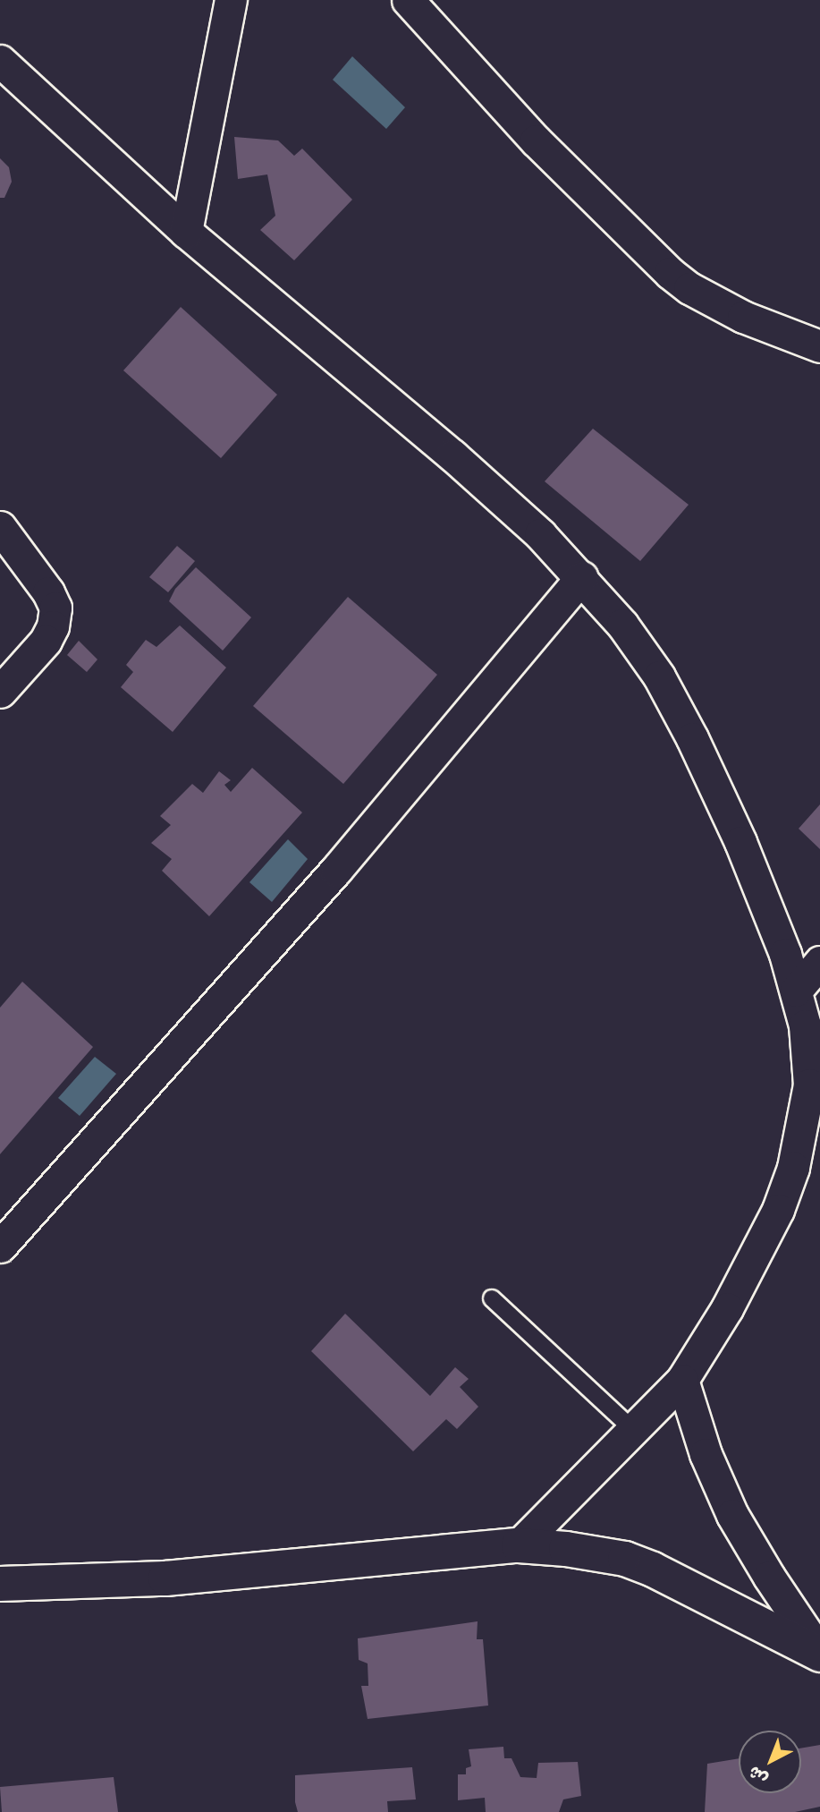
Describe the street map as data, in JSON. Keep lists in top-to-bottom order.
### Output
{
  "north": "bottom left"
}
